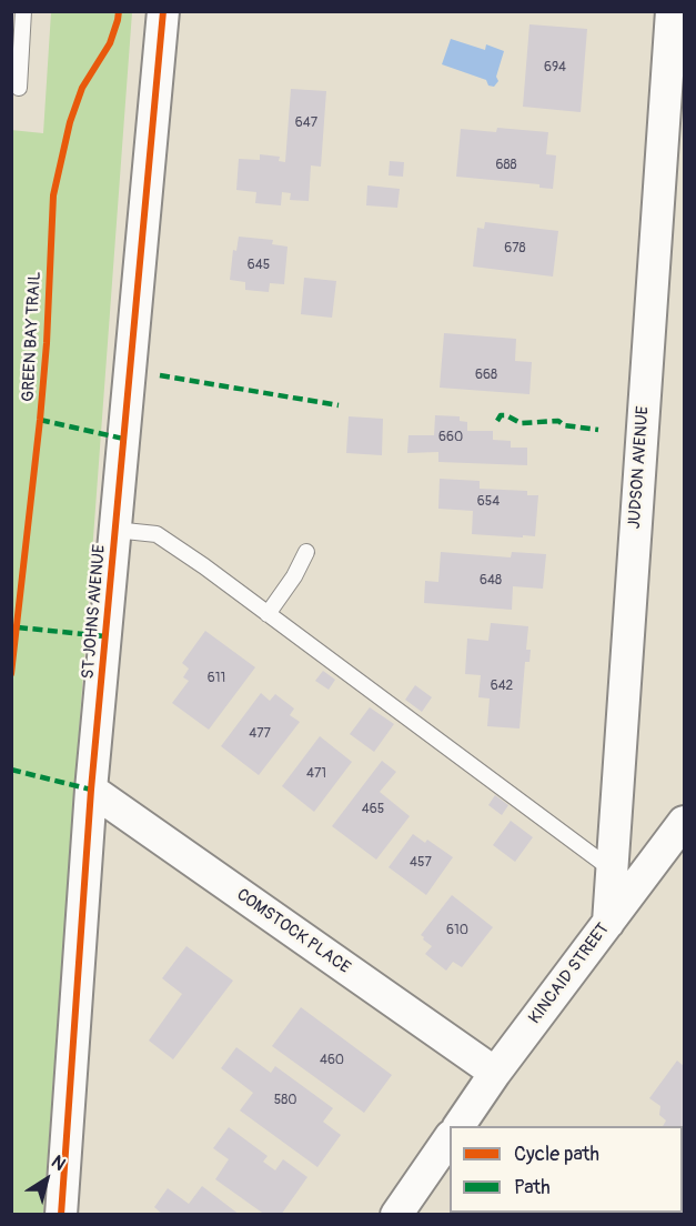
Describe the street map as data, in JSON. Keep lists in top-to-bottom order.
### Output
{
  "streets": {
    "street": [
      "JUDSON AVENUE",
      "ST JOHNS AVENUE",
      "COMSTOCK PLACE",
      "KINCAID STREET"
    ],
    "cycle path": ["GREEN BAY TRAIL"]
  },
  "crossings": [
    ["JUDSON AVENUE", "KINCAID STREET"],
    ["ST JOHNS AVENUE", "COMSTOCK PLACE"],
    ["COMSTOCK PLACE", "KINCAID STREET"]
  ],
  "house_numbers": [
    "694",
    "647",
    "688",
    "678",
    "645",
    "668",
    "660",
    "654",
    "648",
    "611",
    "642",
    "477",
    "471",
    "465",
    "457",
    "610",
    "460",
    "580"
  ],
  "legend": ["Cycle path", "Path"],
  "north": "top right"
}
